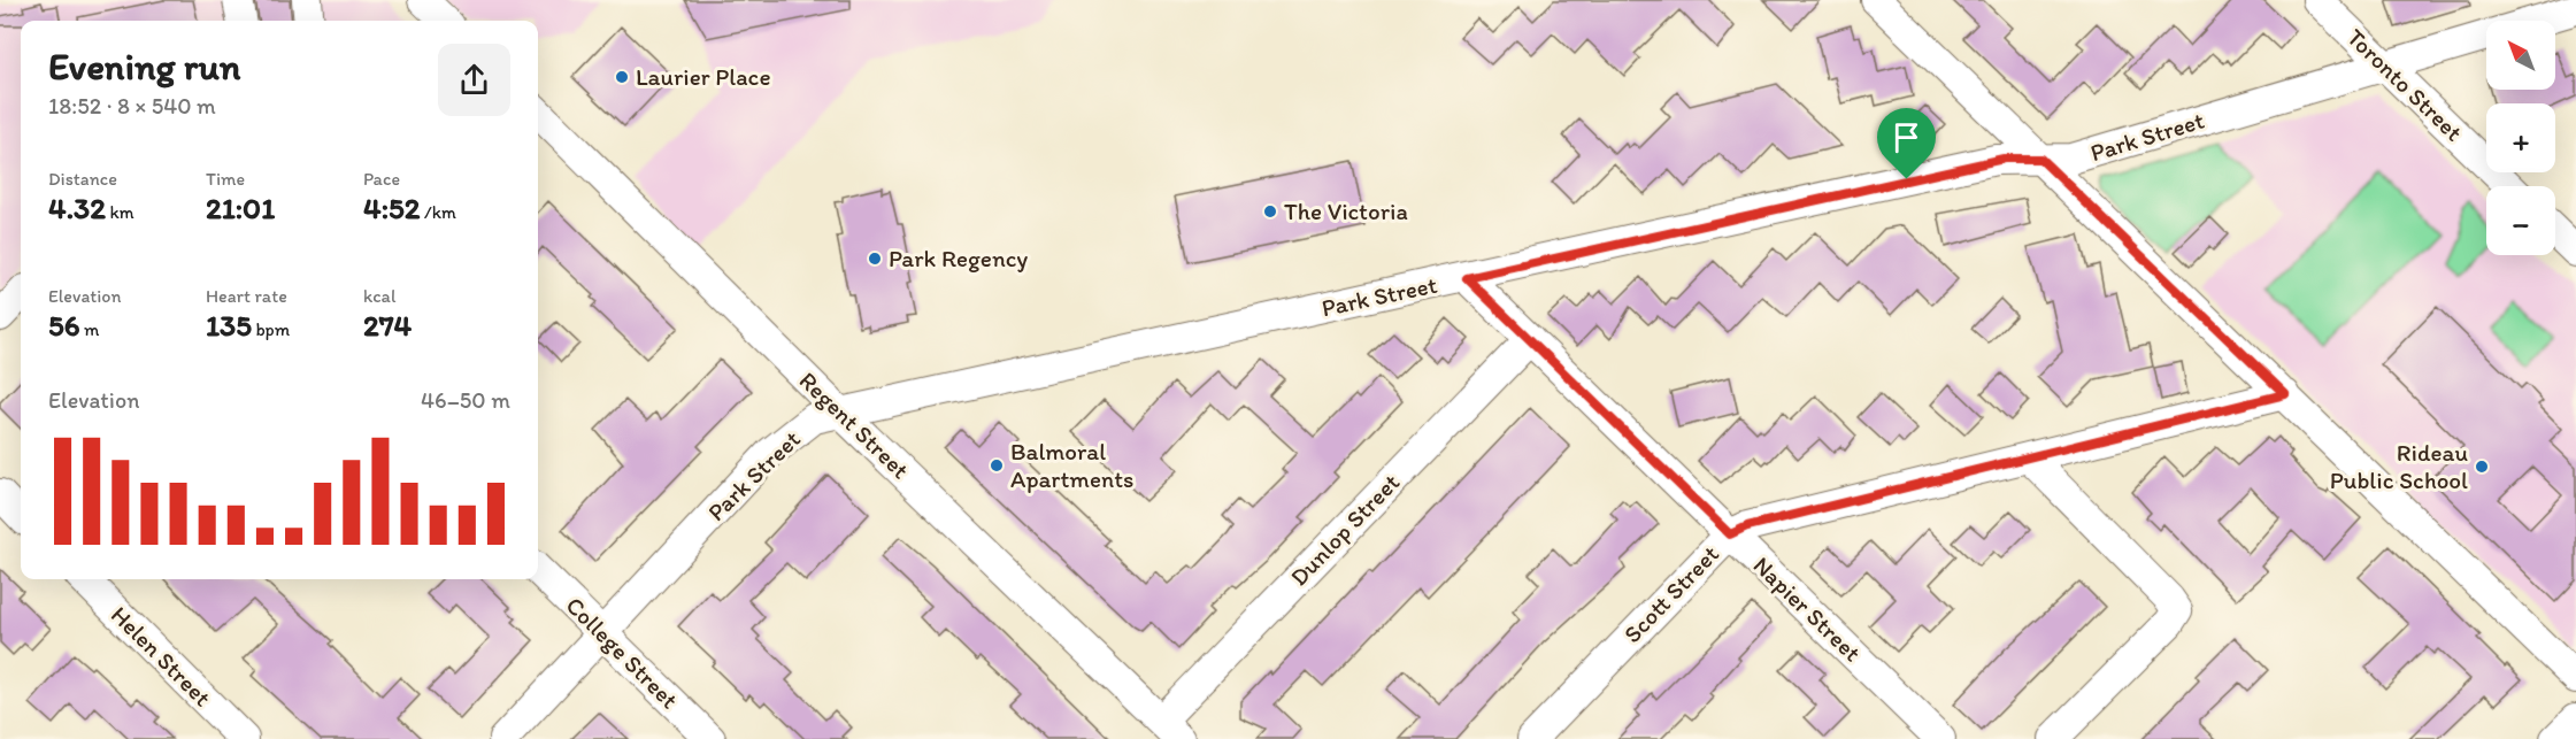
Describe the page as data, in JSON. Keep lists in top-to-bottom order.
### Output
{
  "streets": {
    "street": [
      "Toronto Street",
      "Park Street",
      "Regent Street",
      "Dunlop Street",
      "Scott Street",
      "Napier Street",
      "College Street",
      "Helen Street"
    ]
  },
  "crossings": [
    ["Toronto Street", "Park Street"],
    ["Park Street", "Regent Street"],
    ["Park Street", "Napier Street"],
    ["Park Street", "College Street"],
    ["Regent Street", "Dunlop Street"],
    ["Dunlop Street", "Napier Street"],
    ["Scott Street", "Napier Street"]
  ],
  "places": [
    "Laurier Place",
    "The Victoria",
    "Park Regency",
    "Balmoral Apartments",
    "Rideau Public School"
  ],
  "north": "top left",
  "page": {
    "map_buttons": ["+", "−"],
    "heading": ["Evening run", "18:52 · 8 × 540 m"],
    "stats": [
      ["Distance", "4.32 km"],
      ["Time", "21:01"],
      ["Pace", "4:52 /km"],
      ["Elevation", "56 m"],
      ["Heart rate", "135 bpm"],
      ["kcal", "274"]
    ],
    "chart": ["Elevation", "46–50 m"]
  }
}
